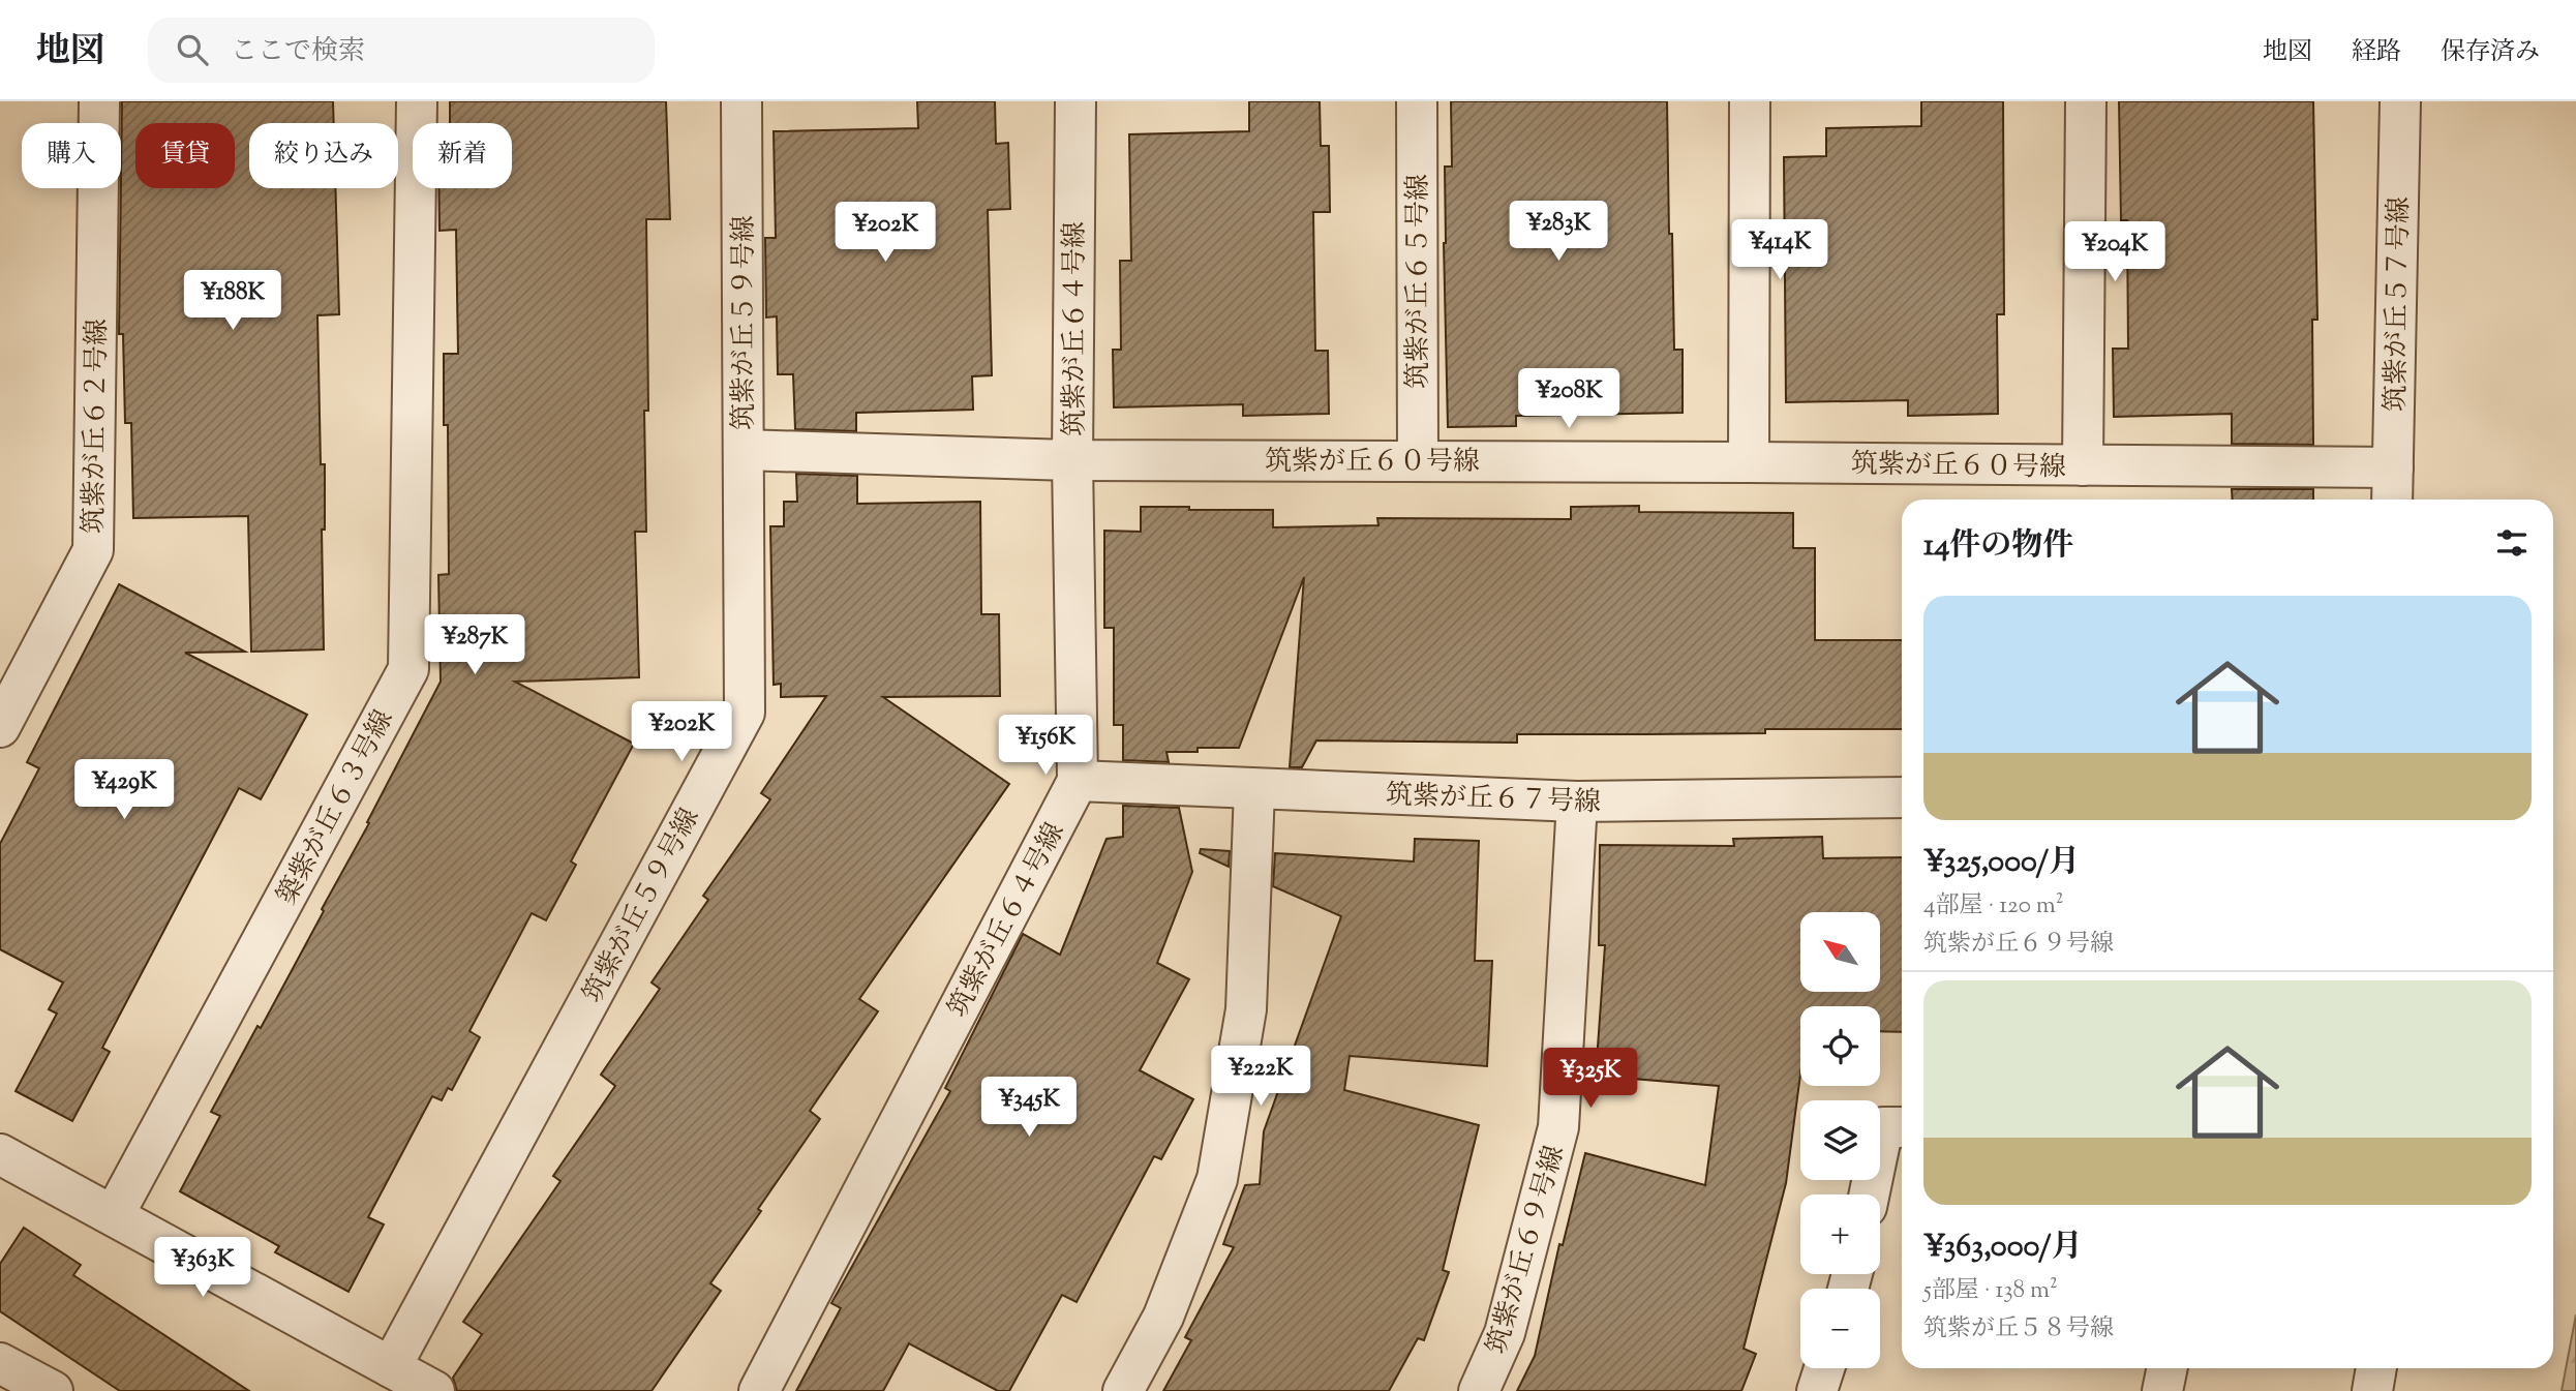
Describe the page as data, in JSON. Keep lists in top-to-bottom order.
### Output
{
  "streets": {
    "street": [
      "筑紫が丘６５号線",
      "筑紫が丘５７号線",
      "筑紫が丘５９号線",
      "筑紫が丘６４号線",
      "筑紫が丘６２号線",
      "筑紫が丘６０号線",
      "筑紫が丘６７号線",
      "築紫が丘６３号線",
      "筑紫が丘６９号線"
    ]
  },
  "crossings": [
    ["筑紫が丘６５号線", "筑紫が丘６０号線"],
    ["筑紫が丘５７号線", "筑紫が丘６０号線"],
    ["筑紫が丘５９号線", "筑紫が丘６０号線"],
    ["筑紫が丘６４号線", "筑紫が丘６０号線"],
    ["筑紫が丘６４号線", "筑紫が丘６７号線"],
    ["筑紫が丘６７号線", "筑紫が丘６９号線"]
  ],
  "north": "top left",
  "page": {
    "header": "地図",
    "search": "ここで検索",
    "nav": ["地図", "経路", "保存済み"],
    "chip": [
      "購入",
      "賃貸",
      "絞り込み",
      "新着"
    ],
    "price": [
      "¥283K",
      "¥202K",
      "¥414K",
      "¥204K",
      "¥188K",
      "¥208K",
      "¥287K",
      "¥202K",
      "¥156K",
      "¥429K",
      "¥222K",
      "¥325K",
      "¥345K",
      "¥363K"
    ],
    "heading": "14件の物件",
    "list": [
      {
        "name": "¥325,000/月",
        "note": "4部屋 · 120 m² · 筑紫が丘６９号線"
      },
      {
        "name": "¥363,000/月",
        "note": "5部屋 · 138 m² · 筑紫が丘５８号線"
      }
    ],
    "map_buttons": ["+", "−"]
  }
}
